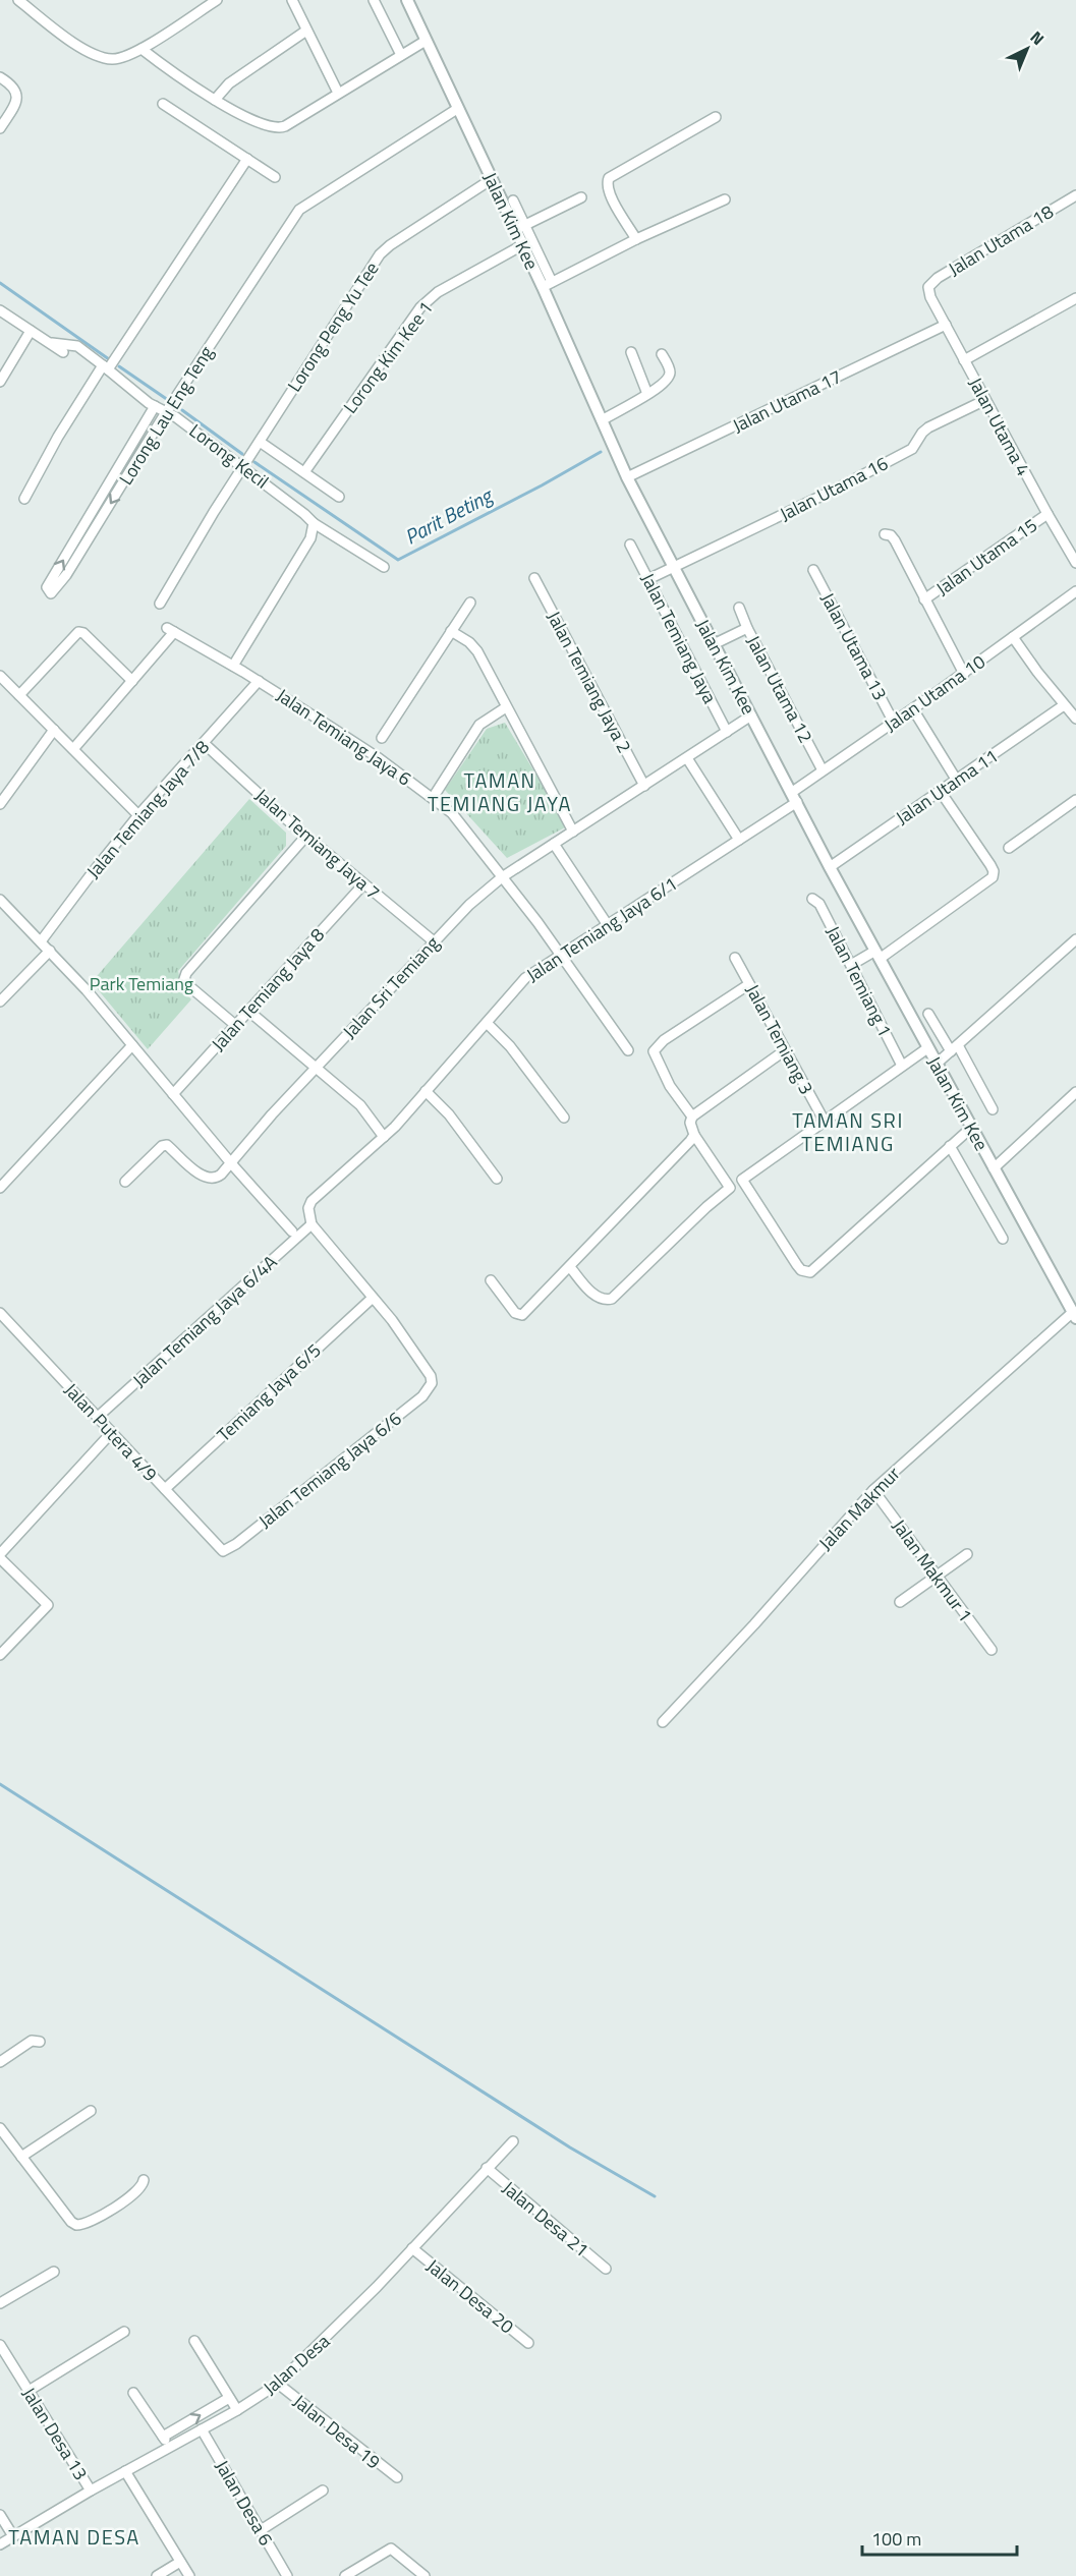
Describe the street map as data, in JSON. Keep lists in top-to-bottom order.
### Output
{
  "streets": {
    "street": [
      "Jalan Kim Kee",
      "Jalan Utama 18",
      "Lorong Peng Yu Tee",
      "Lorong Kim Kee 1",
      "Jalan Utama 17",
      "Lorong Lau Eng Teng",
      "Jalan Utama 4",
      "Lorong Kecil",
      "Jalan Utama 16",
      "Jalan Utama 15",
      "Jalan Temiang Jaya",
      "Jalan Utama 13",
      "Jalan Temiang Jaya 2",
      "Jalan Utama 12",
      "Jalan Utama 10",
      "Jalan Temiang Jaya 6",
      "Jalan Utama 11",
      "Jalan Temiang Jaya 7/8",
      "Jalan Temiang Jaya 7",
      "Jalan Temiang Jaya 6/1",
      "Jalan Temiang 1",
      "Jalan Sri Temiang",
      "Jalan Temiang Jaya 8",
      "Jalan Temiang 3",
      "Jalan Temiang Jaya 6/4A",
      "Temiang Jaya 6/5",
      "Jalan Putera 4/9",
      "Jalan Temiang Jaya 6/6",
      "Jalan Makmur",
      "Jalan Makmur 1",
      "Jalan Desa 21",
      "Jalan Desa 20",
      "Jalan Desa",
      "Jalan Desa 19",
      "Jalan Desa 13",
      "Jalan Desa 6"
    ]
  },
  "crossings": [
    ["Jalan Kim Kee", "Lorong Peng Yu Tee"],
    ["Jalan Kim Kee", "Lorong Kim Kee 1"],
    ["Jalan Kim Kee", "Jalan Utama 17"],
    ["Jalan Kim Kee", "Lorong Lau Eng Teng"],
    ["Jalan Kim Kee", "Jalan Utama 16"],
    ["Jalan Kim Kee", "Jalan Utama 10"],
    ["Jalan Kim Kee", "Jalan Utama 11"],
    ["Jalan Kim Kee", "Jalan Temiang Jaya 6/1"],
    ["Jalan Kim Kee", "Jalan Sri Temiang"],
    ["Jalan Kim Kee", "Jalan Makmur"],
    ["Jalan Utama 18", "Jalan Utama 4"],
    ["Lorong Peng Yu Tee", "Lorong Kecil"],
    ["Jalan Utama 17", "Jalan Utama 4"],
    ["Lorong Lau Eng Teng", "Lorong Kecil"],
    ["Jalan Utama 4", "Jalan Utama 16"],
    ["Jalan Utama 4", "Jalan Utama 15"],
    ["Jalan Utama 16", "Jalan Temiang Jaya"],
    ["Jalan Temiang Jaya", "Jalan Sri Temiang"],
    ["Jalan Utama 13", "Jalan Utama 10"],
    ["Jalan Temiang Jaya 2", "Jalan Sri Temiang"],
    ["Jalan Utama 12", "Jalan Utama 10"],
    ["Jalan Utama 10", "Jalan Temiang Jaya 6/1"],
    ["Jalan Temiang Jaya 6", "Jalan Temiang Jaya 7/8"],
    ["Jalan Temiang Jaya 6", "Jalan Temiang Jaya 6/1"],
    ["Jalan Temiang Jaya 6", "Jalan Sri Temiang"],
    ["Jalan Temiang Jaya 7/8", "Jalan Temiang Jaya 7"],
    ["Jalan Temiang Jaya 7", "Jalan Sri Temiang"],
    ["Jalan Temiang Jaya 7", "Jalan Temiang Jaya 8"],
    ["Jalan Temiang Jaya 6/1", "Jalan Temiang Jaya 6/4A"],
    ["Jalan Temiang Jaya 6/4A", "Jalan Putera 4/9"],
    ["Temiang Jaya 6/5", "Jalan Putera 4/9"],
    ["Temiang Jaya 6/5", "Jalan Temiang Jaya 6/6"],
    ["Jalan Putera 4/9", "Jalan Temiang Jaya 6/6"],
    ["Jalan Makmur", "Jalan Makmur 1"],
    ["Jalan Desa 21", "Jalan Desa"],
    ["Jalan Desa 20", "Jalan Desa"],
    ["Jalan Desa", "Jalan Desa 19"],
    ["Jalan Desa", "Jalan Desa 13"],
    ["Jalan Desa", "Jalan Desa 6"]
  ],
  "districts": ["TAMAN TEMIANG JAYA", "TAMAN SRI TEMIANG", "TAMAN DESA"],
  "water": ["Parit Beting"],
  "parks": ["Park Temiang"],
  "scale_bar": "100 m",
  "north": "top right"
}
